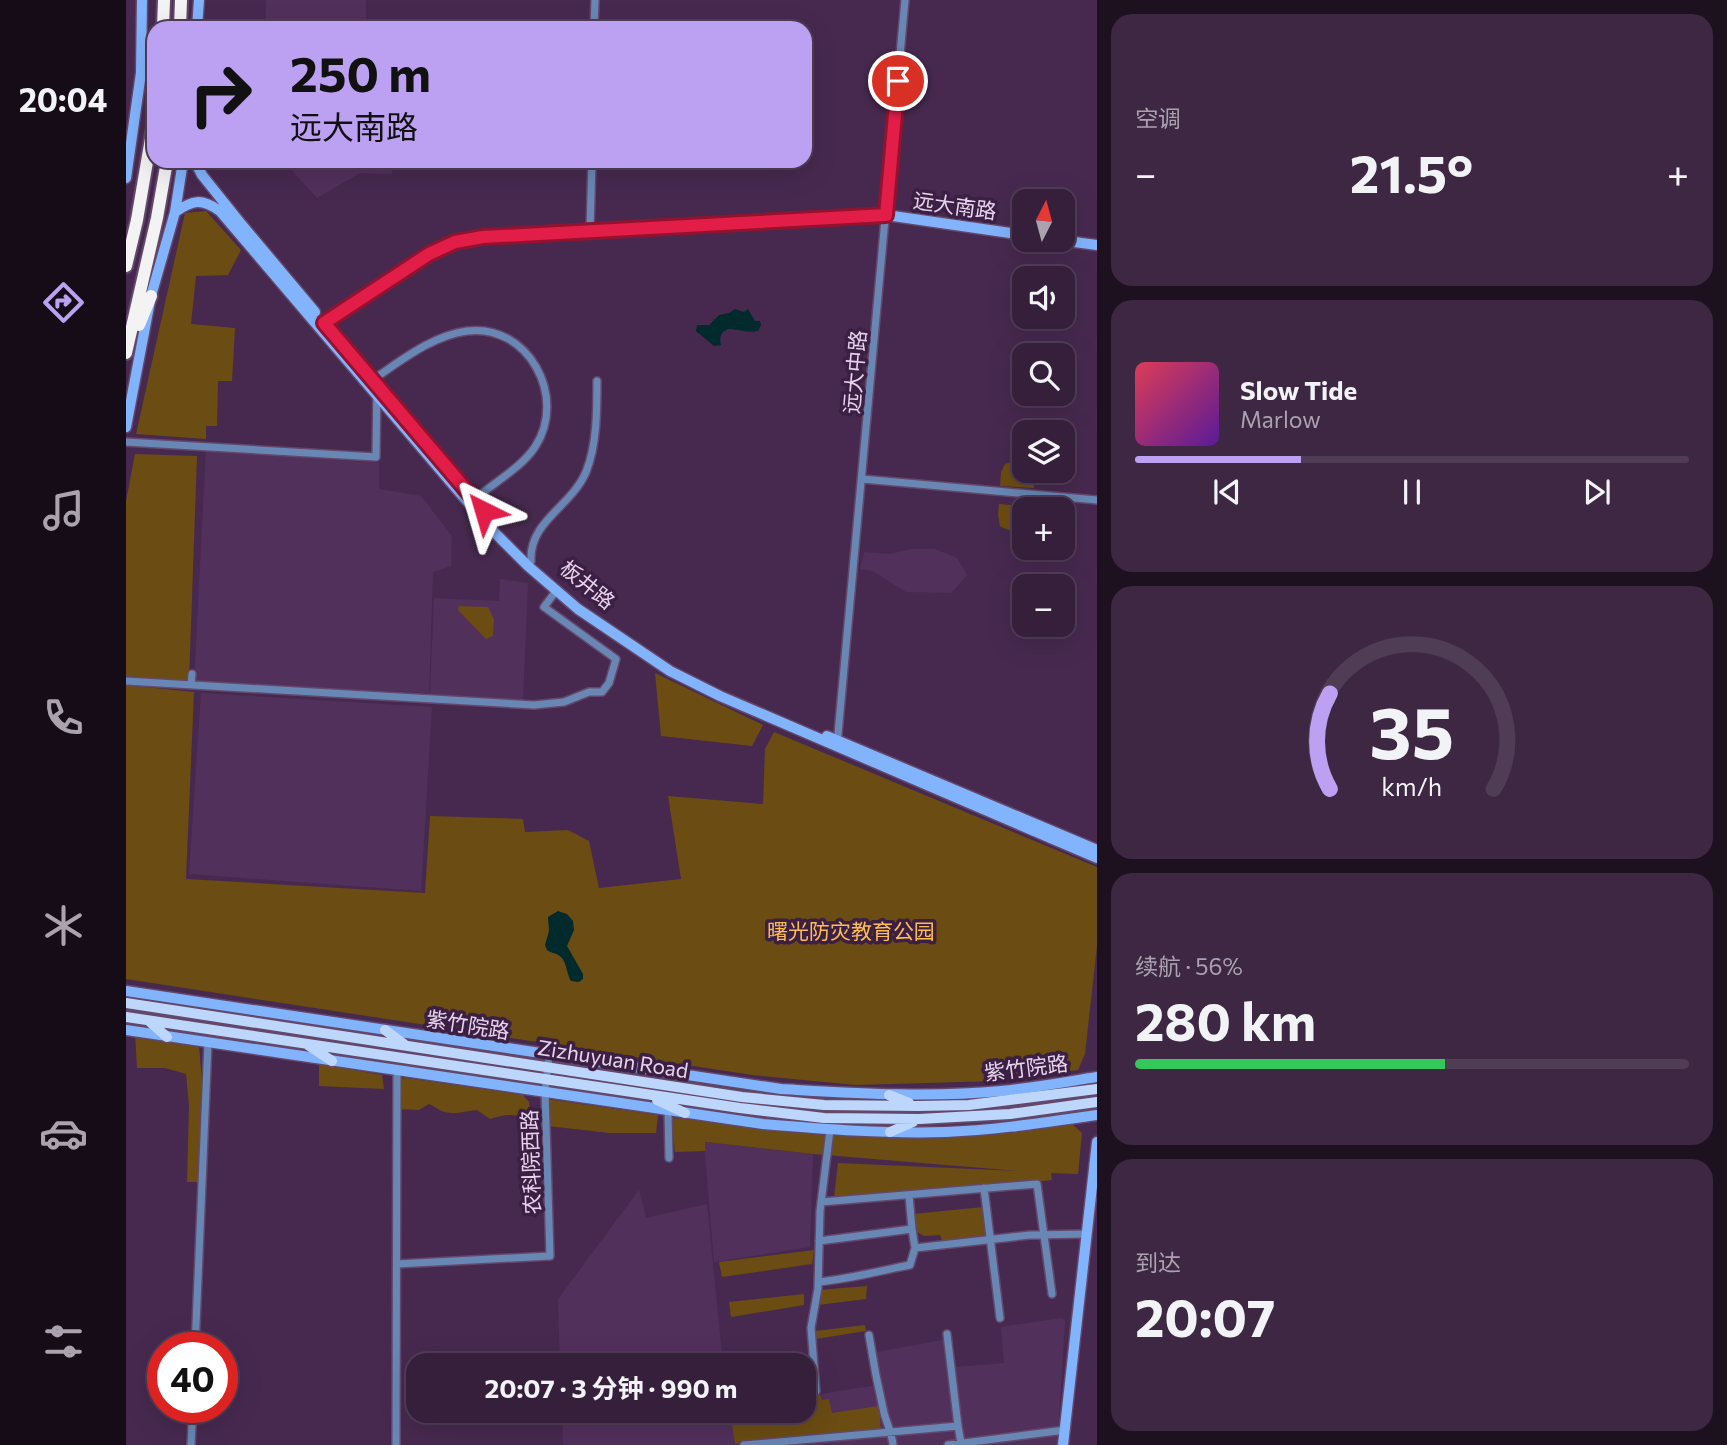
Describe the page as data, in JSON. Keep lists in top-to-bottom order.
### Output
{
  "streets": {
    "main road": ["Zizhuyuan Road"],
    "street": [
      "远大南路",
      "远大中路",
      "板井路",
      "紫竹院路",
      "农科院西路"
    ]
  },
  "crossings": [
    ["远大南路", "远大中路"],
    ["远大中路", "板井路"],
    ["紫竹院路", "Zizhuyuan Road"],
    ["紫竹院路", "农科院西路"],
    ["Zizhuyuan Road", "农科院西路"]
  ],
  "parks": ["曙光防灾教育公园"],
  "north": "top",
  "page": {
    "tabs": "20:04",
    "tile": [
      "空调",
      ["续航 · 56%", "280 km"],
      ["到达", "20:07"]
    ],
    "turn": ["250 m", "远大南路"],
    "heat": ["−", "21.5°", "+"],
    "map_buttons": ["+", "−"],
    "song": ["Slow Tide", "Marlow"],
    "limit": "40",
    "trip": "20:07 · 3 分钟 · 990 m",
    "gauge": ["35", "km/h"]
  }
}
